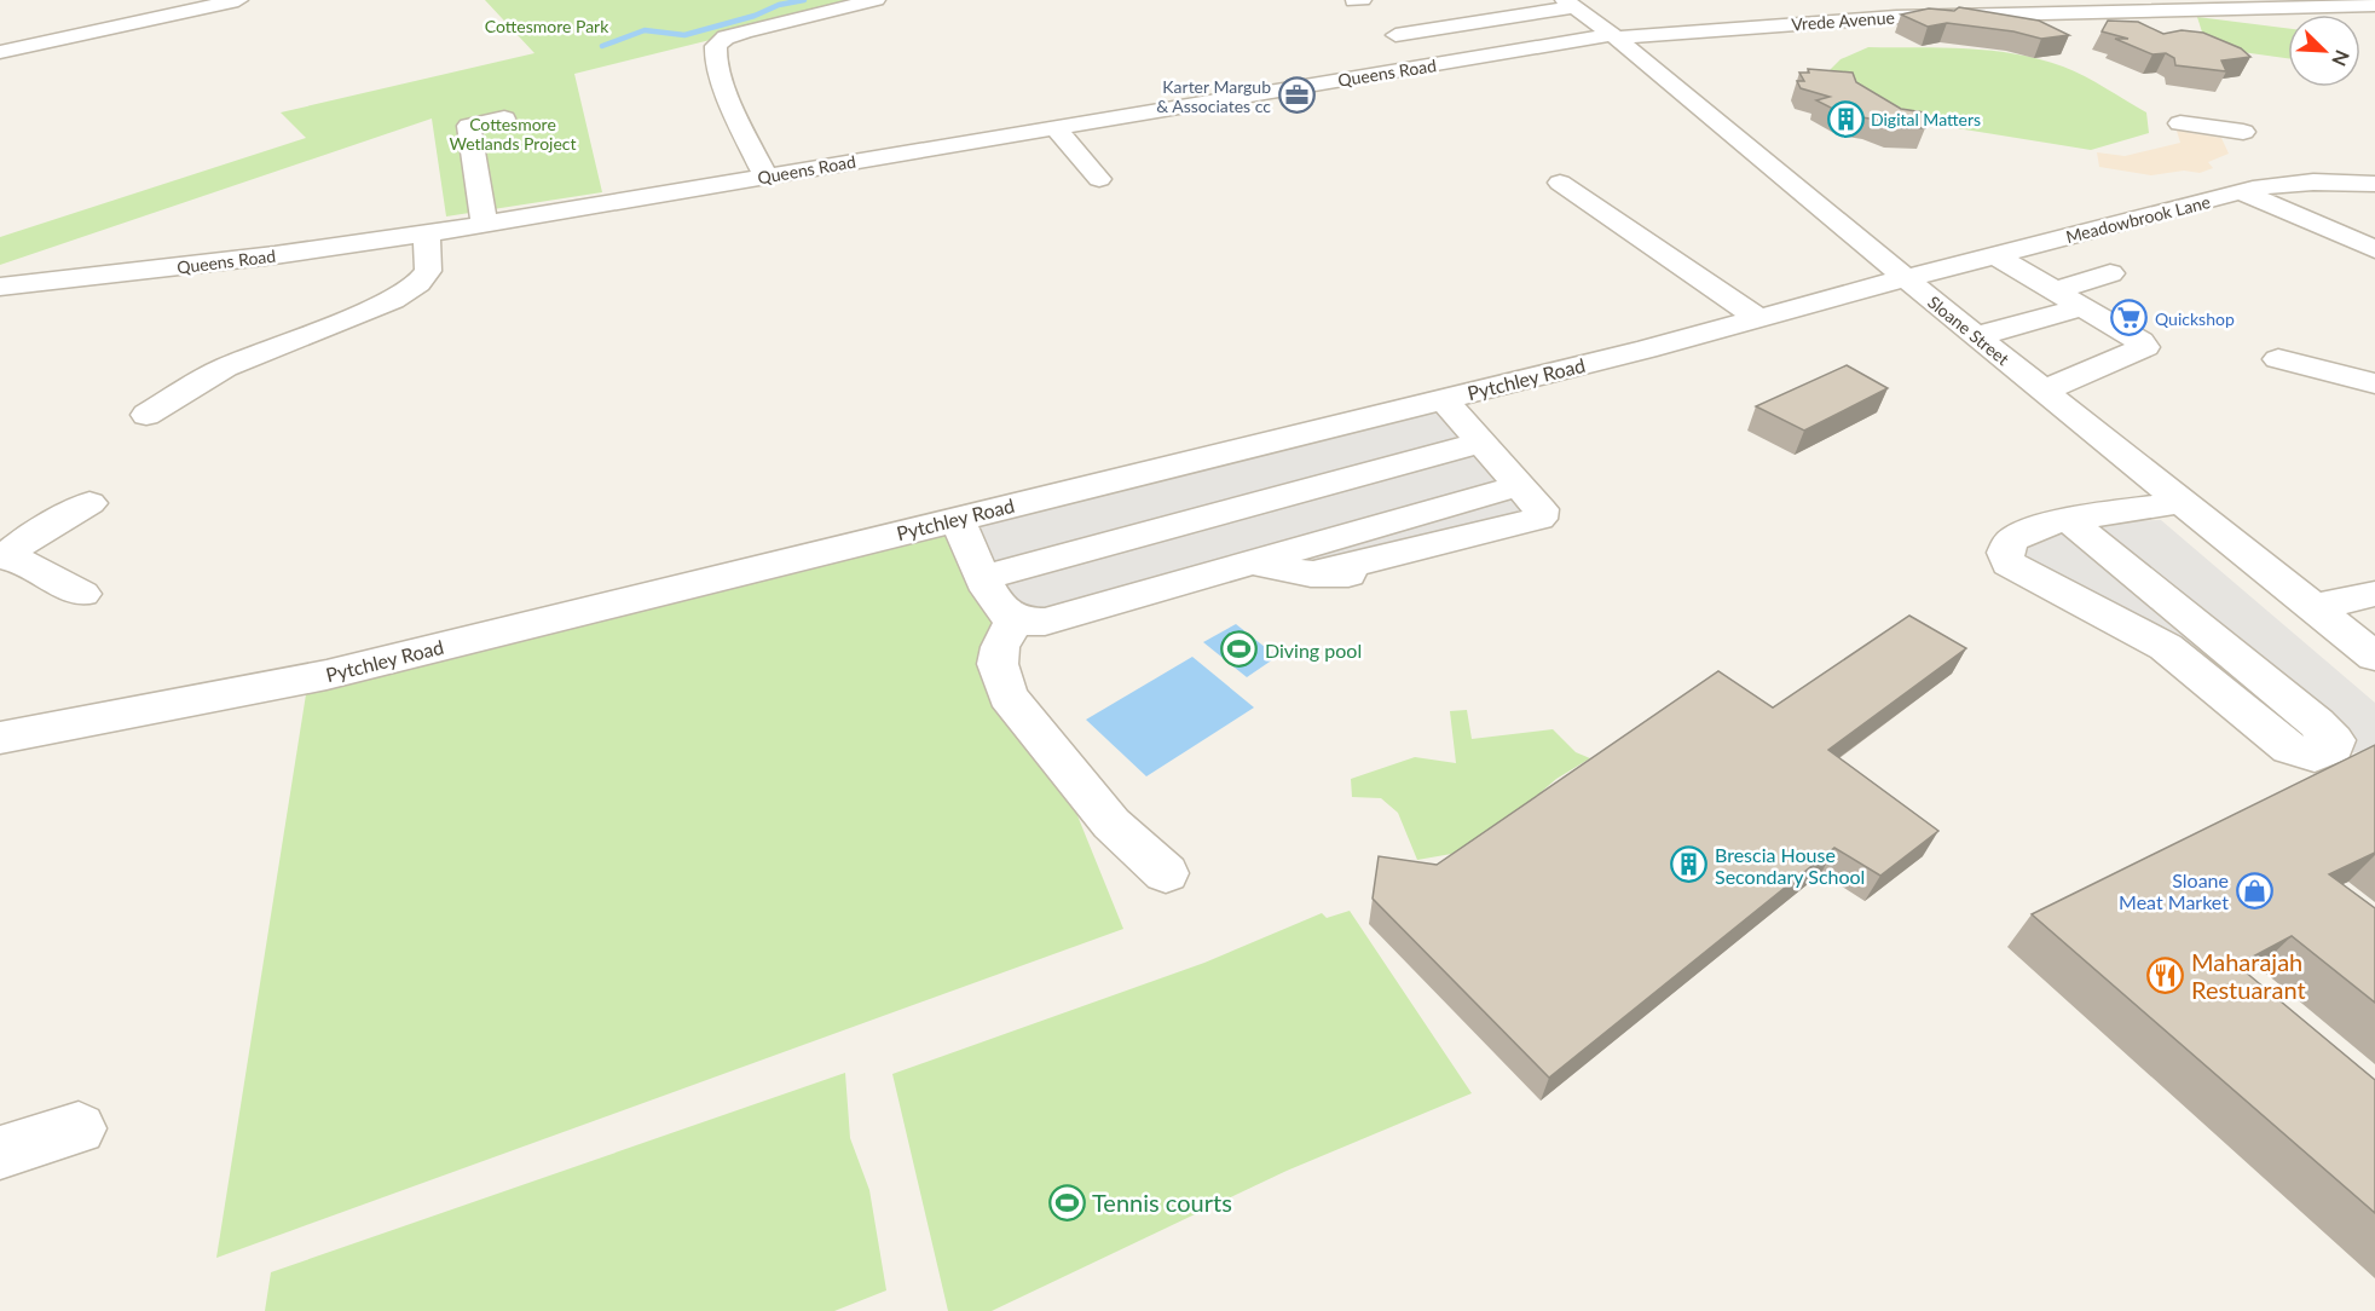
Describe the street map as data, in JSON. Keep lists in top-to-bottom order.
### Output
{
  "streets": {
    "street": [
      "Vrede Avenue",
      "Queens Road",
      "Meadowbrook Lane",
      "Sloane Street",
      "Pytchley Road"
    ]
  },
  "crossings": [
    ["Vrede Avenue", "Queens Road"],
    ["Vrede Avenue", "Sloane Street"],
    ["Queens Road", "Sloane Street"],
    ["Meadowbrook Lane", "Sloane Street"],
    ["Meadowbrook Lane", "Pytchley Road"],
    ["Sloane Street", "Pytchley Road"]
  ],
  "parks": ["Cottesmore Park", "Cottesmore Wetlands Project"],
  "places": {
    "office": ["Karter Margub & Associates cc"],
    "building": ["Digital Matters", "Brescia House Secondary School"],
    "supermarket": ["Quickshop"],
    "sports": ["Diving pool", "Tennis courts"],
    "shop": ["Sloane Meat Market"],
    "restaurant": ["Maharajah Restuarant"]
  },
  "north": "bottom right"
}
